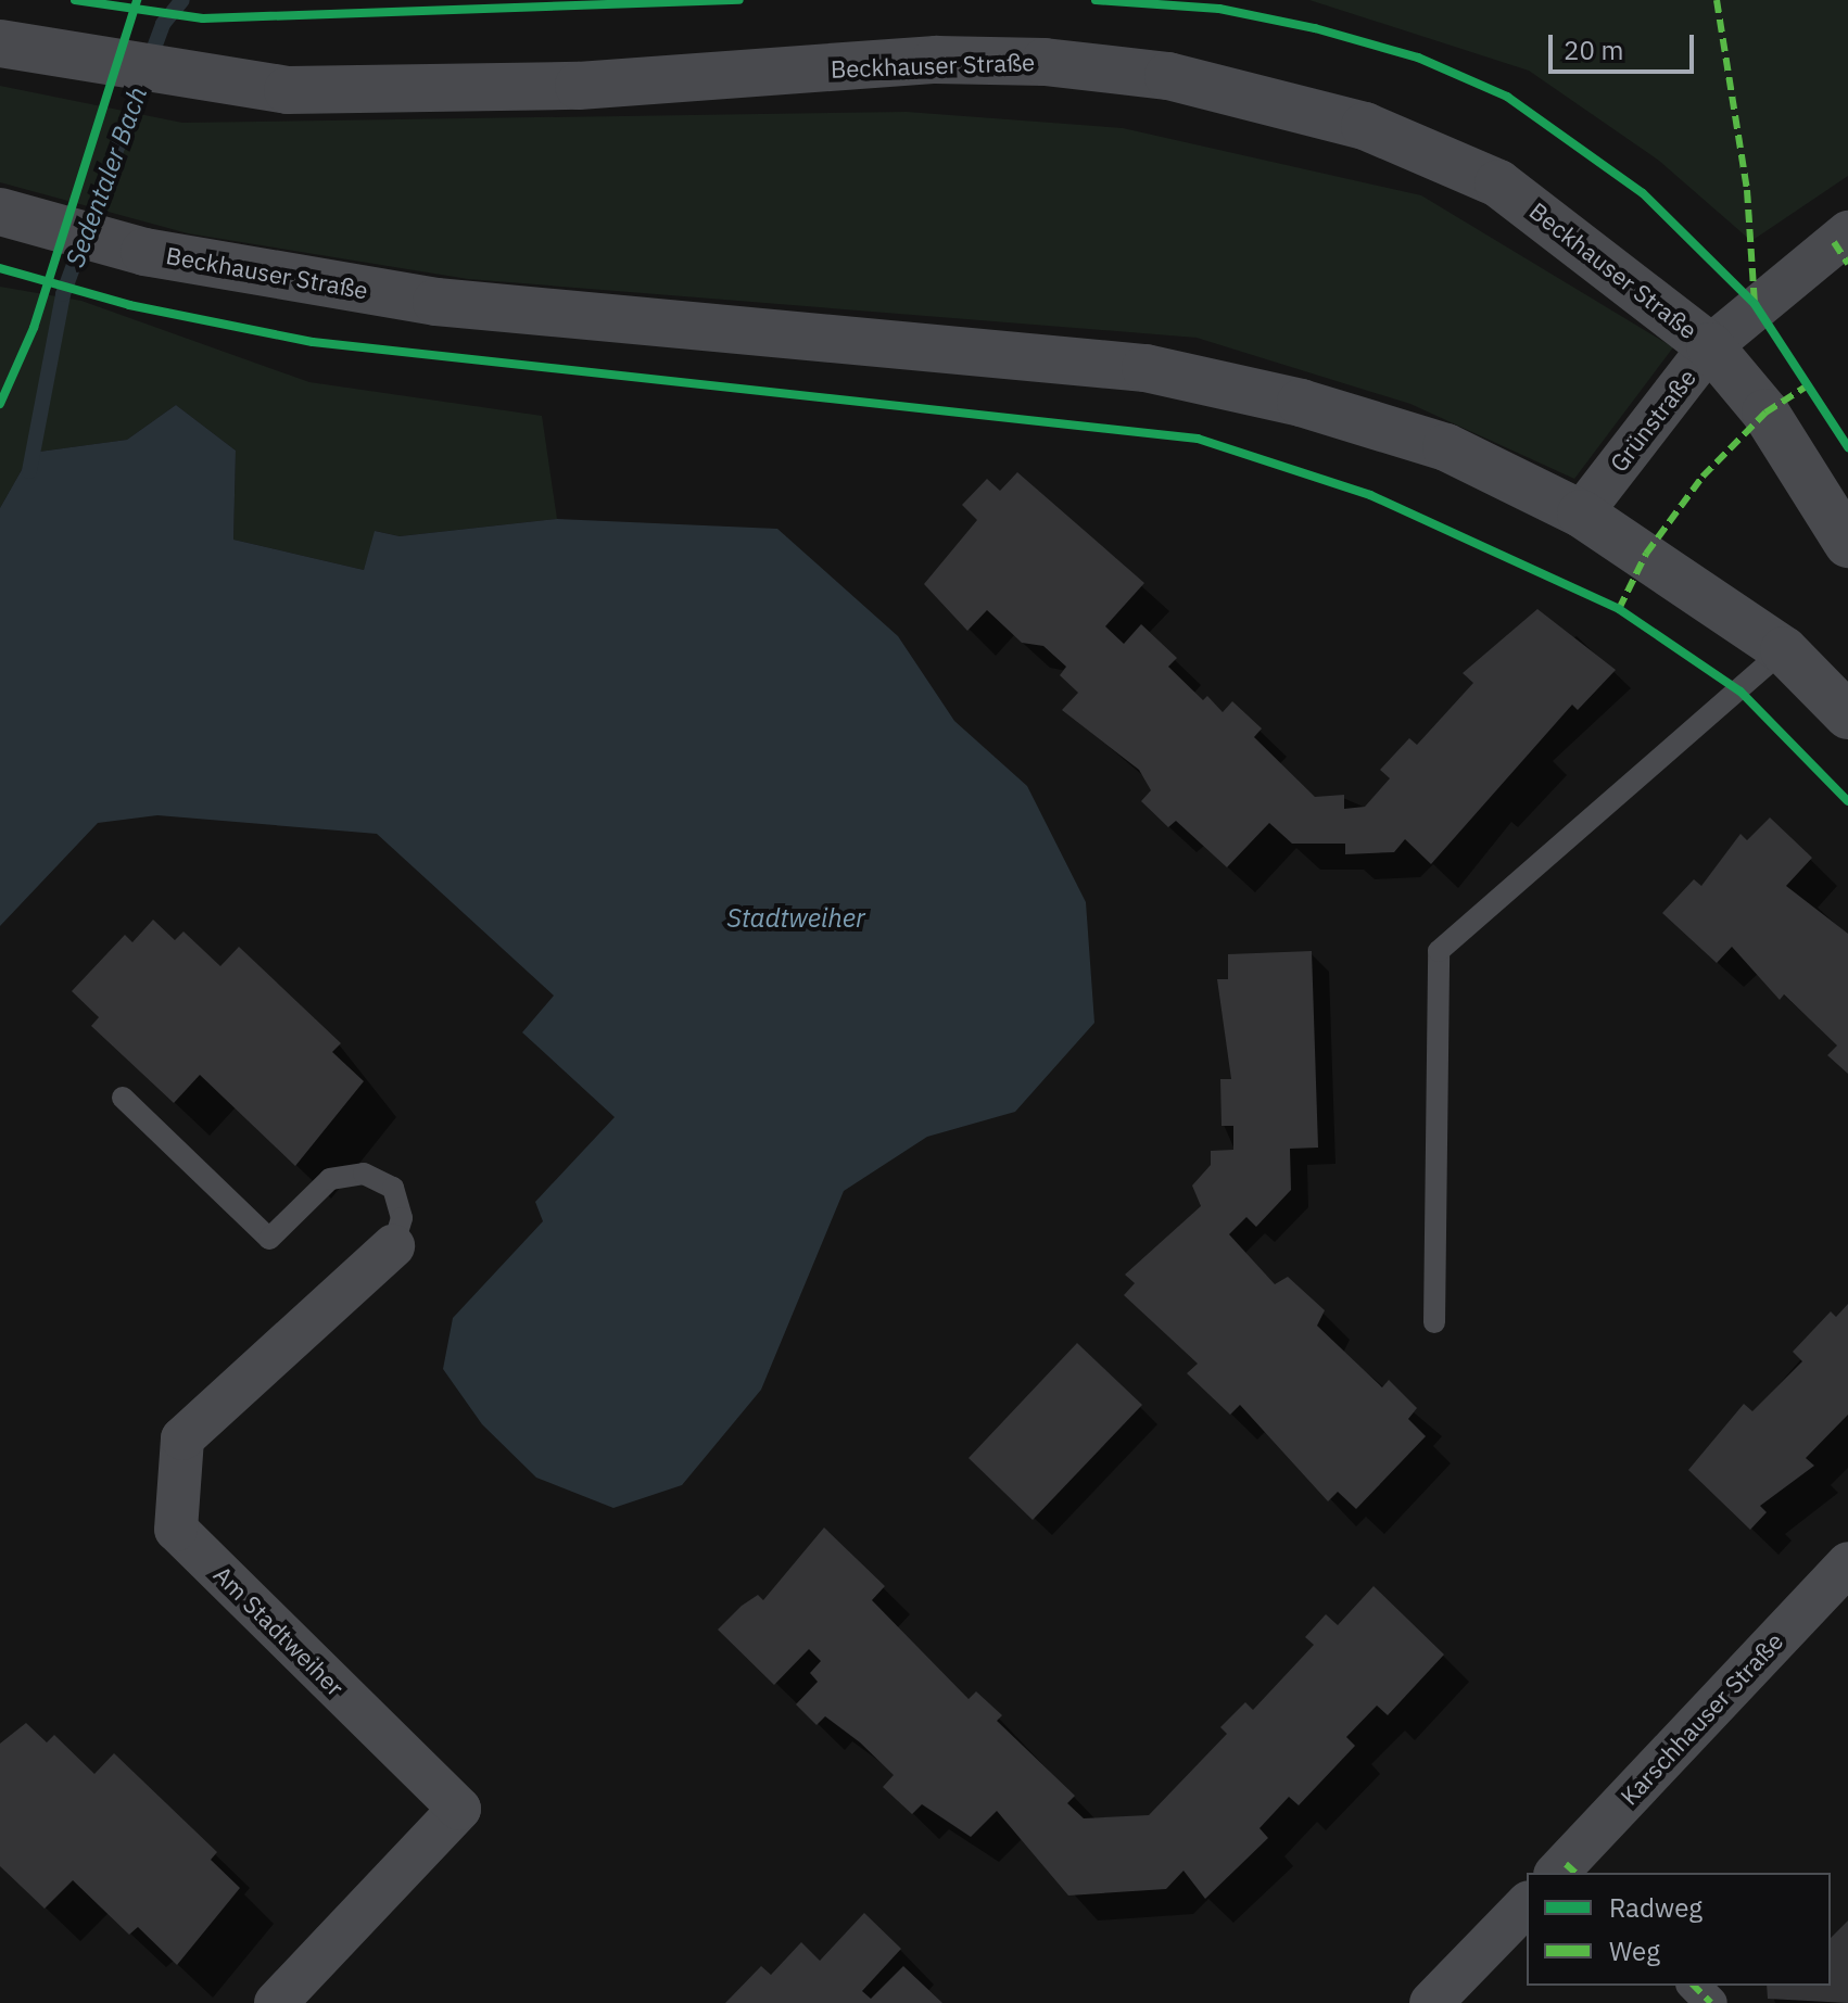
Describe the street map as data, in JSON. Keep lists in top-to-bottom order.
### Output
{
  "streets": {
    "street": [
      "Beckhauser Straße",
      "Grünstraße",
      "Am Stadtweiher",
      "Karschhauser Straße"
    ]
  },
  "crossings": [
    ["Beckhauser Straße", "Grünstraße"]
  ],
  "water": ["Sedentaler Bach", "Stadtweiher"],
  "legend": ["Radweg", "Weg"],
  "scale_bar": "20 m"
}
